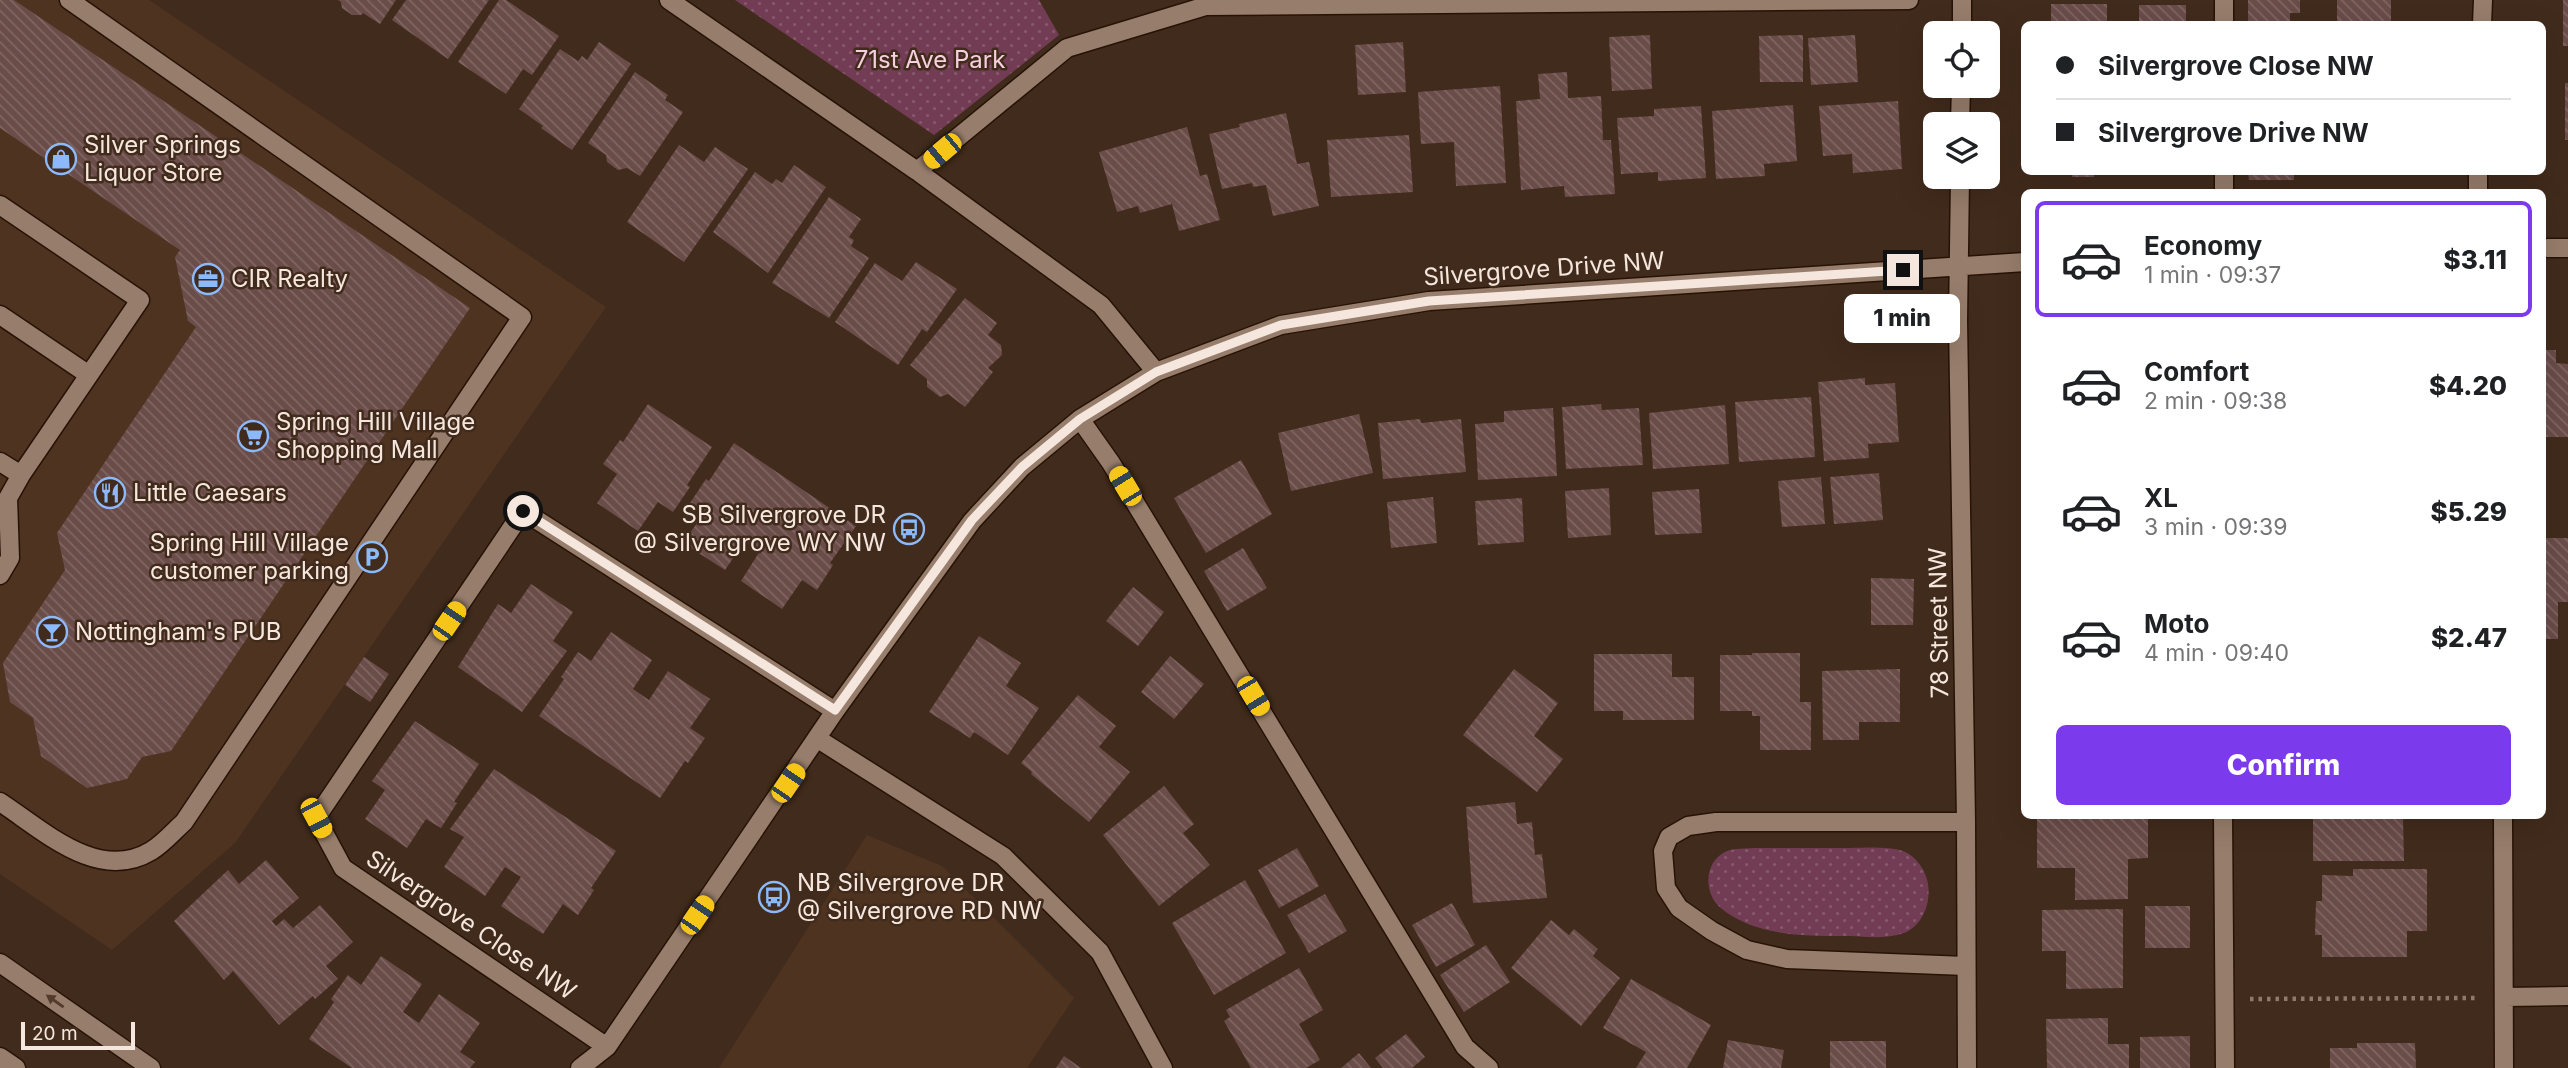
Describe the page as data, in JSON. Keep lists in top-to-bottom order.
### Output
{
  "streets": {
    "street": ["Silvergrove Drive NW", "78 Street NW", "Silvergrove Close NW"]
  },
  "crossings": [
    ["Silvergrove Drive NW", "78 Street NW"],
    ["Silvergrove Drive NW", "Silvergrove Close NW"]
  ],
  "parks": ["71st Ave Park"],
  "places": {
    "shop": ["Silver Springs Liquor Store"],
    "office": ["CIR Realty"],
    "supermarket": ["Spring Hill Village Shopping Mall"],
    "restaurant": ["Little Caesars"],
    "bus stop": ["SB Silvergrove DR @ Silvergrove WY NW", "NB Silvergrove DR @ Silvergrove RD NW"],
    "parking": ["Spring Hill Village customer parking"],
    "bar": ["Nottingham's PUB"]
  },
  "scale_bar": "20 m",
  "page": {
    "banner": ["Silvergrove Close NW", "Silvergrove Drive NW"],
    "list": [
      {
        "name": "Economy",
        "note": "1 min · 09:37",
        "value": "$3.11"
      },
      {
        "name": "Comfort",
        "note": "2 min · 09:38",
        "value": "$4.20"
      },
      {
        "name": "XL",
        "note": "3 min · 09:39",
        "value": "$5.29"
      },
      {
        "name": "Moto",
        "note": "4 min · 09:40",
        "value": "$2.47"
      }
    ],
    "bubble": "1 min",
    "buttons": "Confirm",
    "scale": "20 m"
  }
}
